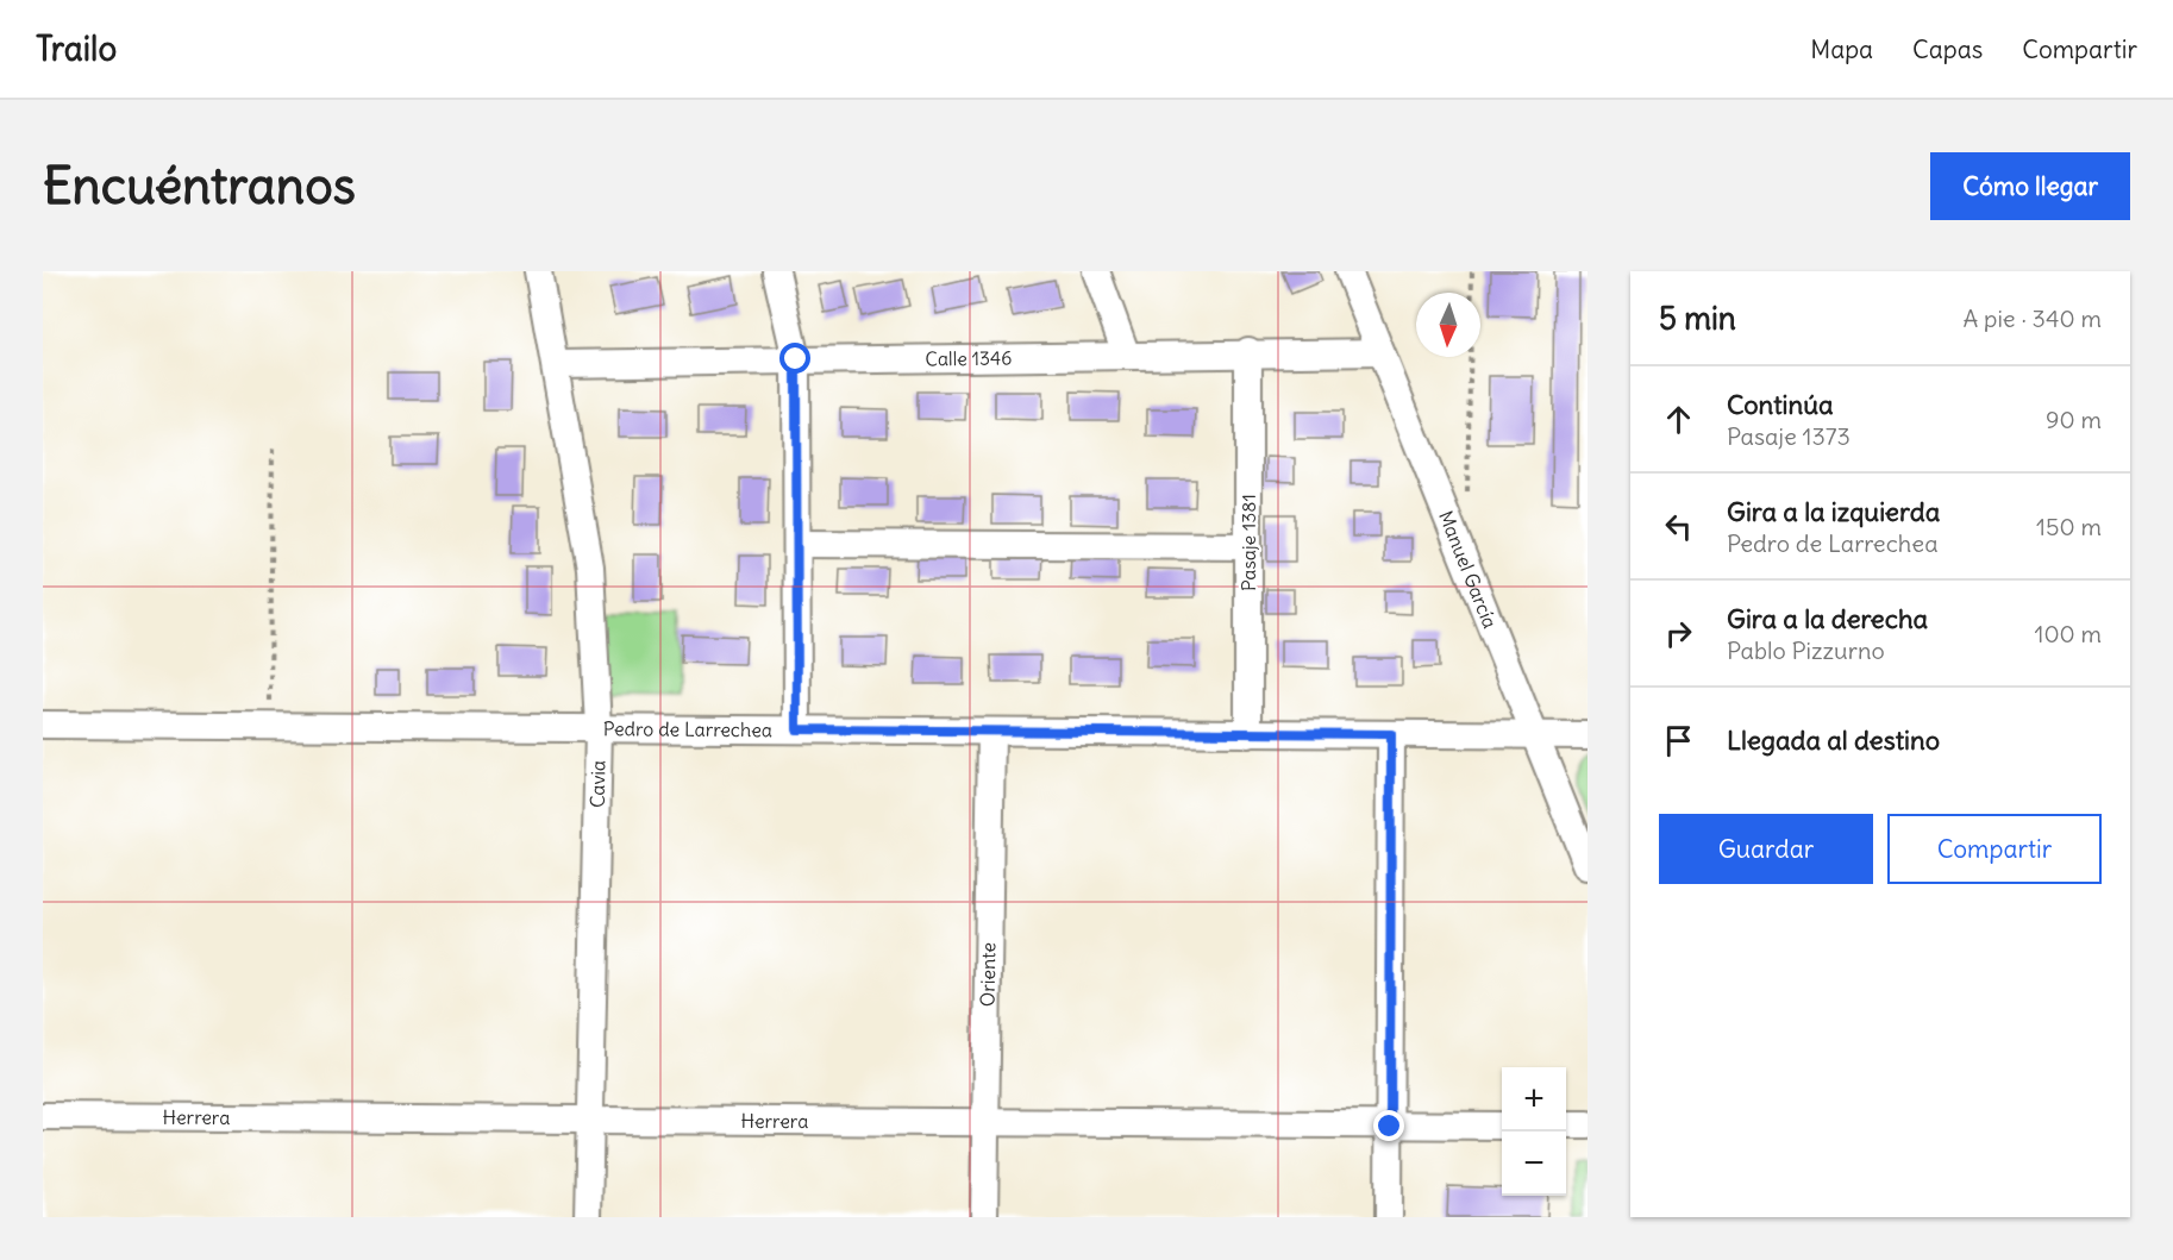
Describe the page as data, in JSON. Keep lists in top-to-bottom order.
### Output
{
  "streets": {
    "street": [
      "Calle 1346",
      "Pasaje 1381",
      "Manuel García",
      "Pedro de Larrechea",
      "Cavia",
      "Oriente",
      "Herrera"
    ]
  },
  "crossings": [
    ["Calle 1346", "Pasaje 1381"],
    ["Calle 1346", "Manuel García"],
    ["Calle 1346", "Cavia"],
    ["Pasaje 1381", "Pedro de Larrechea"],
    ["Manuel García", "Pedro de Larrechea"],
    ["Pedro de Larrechea", "Cavia"],
    ["Pedro de Larrechea", "Oriente"],
    ["Cavia", "Herrera"],
    ["Oriente", "Herrera"]
  ],
  "north": "bottom",
  "page": {
    "header": "Trailo",
    "nav": ["Mapa", "Capas", "Compartir"],
    "buttons": [
      "Cómo llegar",
      ["Guardar", "Compartir"]
    ],
    "title": "Encuéntranos",
    "heading": ["5 min", "A pie · 340 m"],
    "list": [
      ["Continúa", "Pasaje 1373", "90 m"],
      ["Gira a la izquierda", "Pedro de Larrechea", "150 m"],
      ["Gira a la derecha", "Pablo Pizzurno", "100 m"],
      "Llegada al destino"
    ],
    "map_buttons": ["+", "−"]
  }
}
